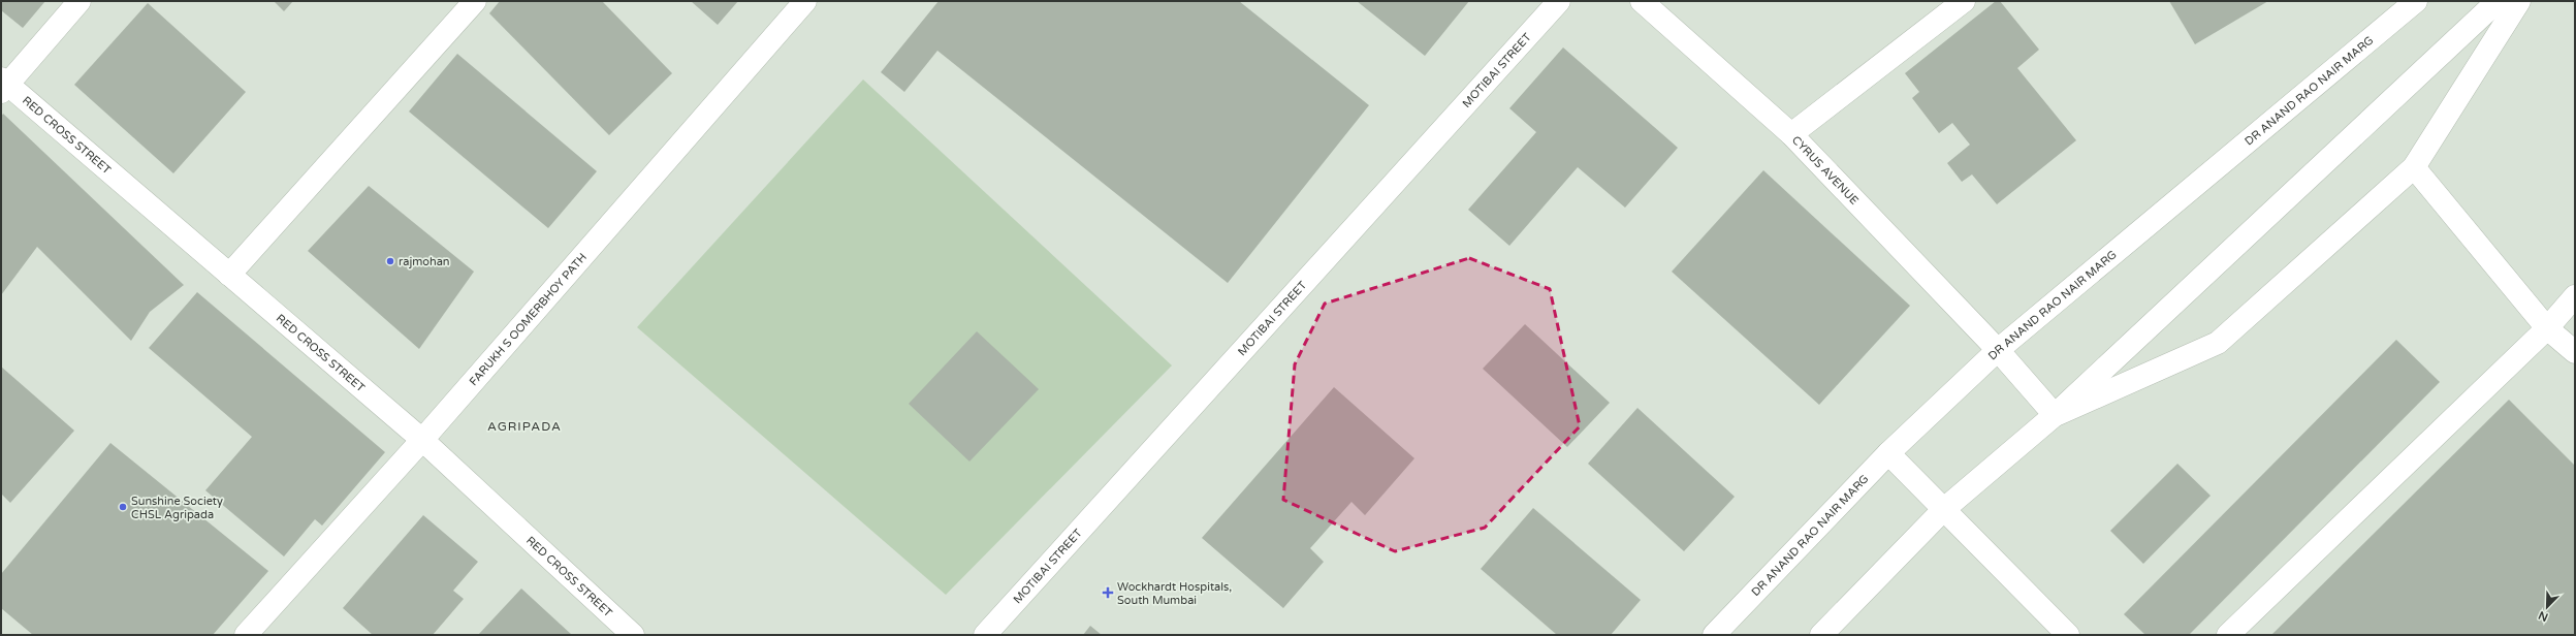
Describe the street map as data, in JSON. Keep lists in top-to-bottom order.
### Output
{
  "streets": {
    "street": [
      "MOTIBAI STREET",
      "DR ANAND RAO NAIR MARG",
      "RED CROSS STREET",
      "CYRUS AVENUE",
      "FARUKH S OOMERBHOY PATH"
    ]
  },
  "crossings": [
    ["DR ANAND RAO NAIR MARG", "CYRUS AVENUE"],
    ["RED CROSS STREET", "FARUKH S OOMERBHOY PATH"]
  ],
  "districts": ["AGRIPADA"],
  "places": {
    "other": ["rajmohan", "Sunshine Society CHSL Agripada"],
    "health": ["Wockhardt Hospitals, South Mumbai"]
  },
  "north": "bottom left"
}
